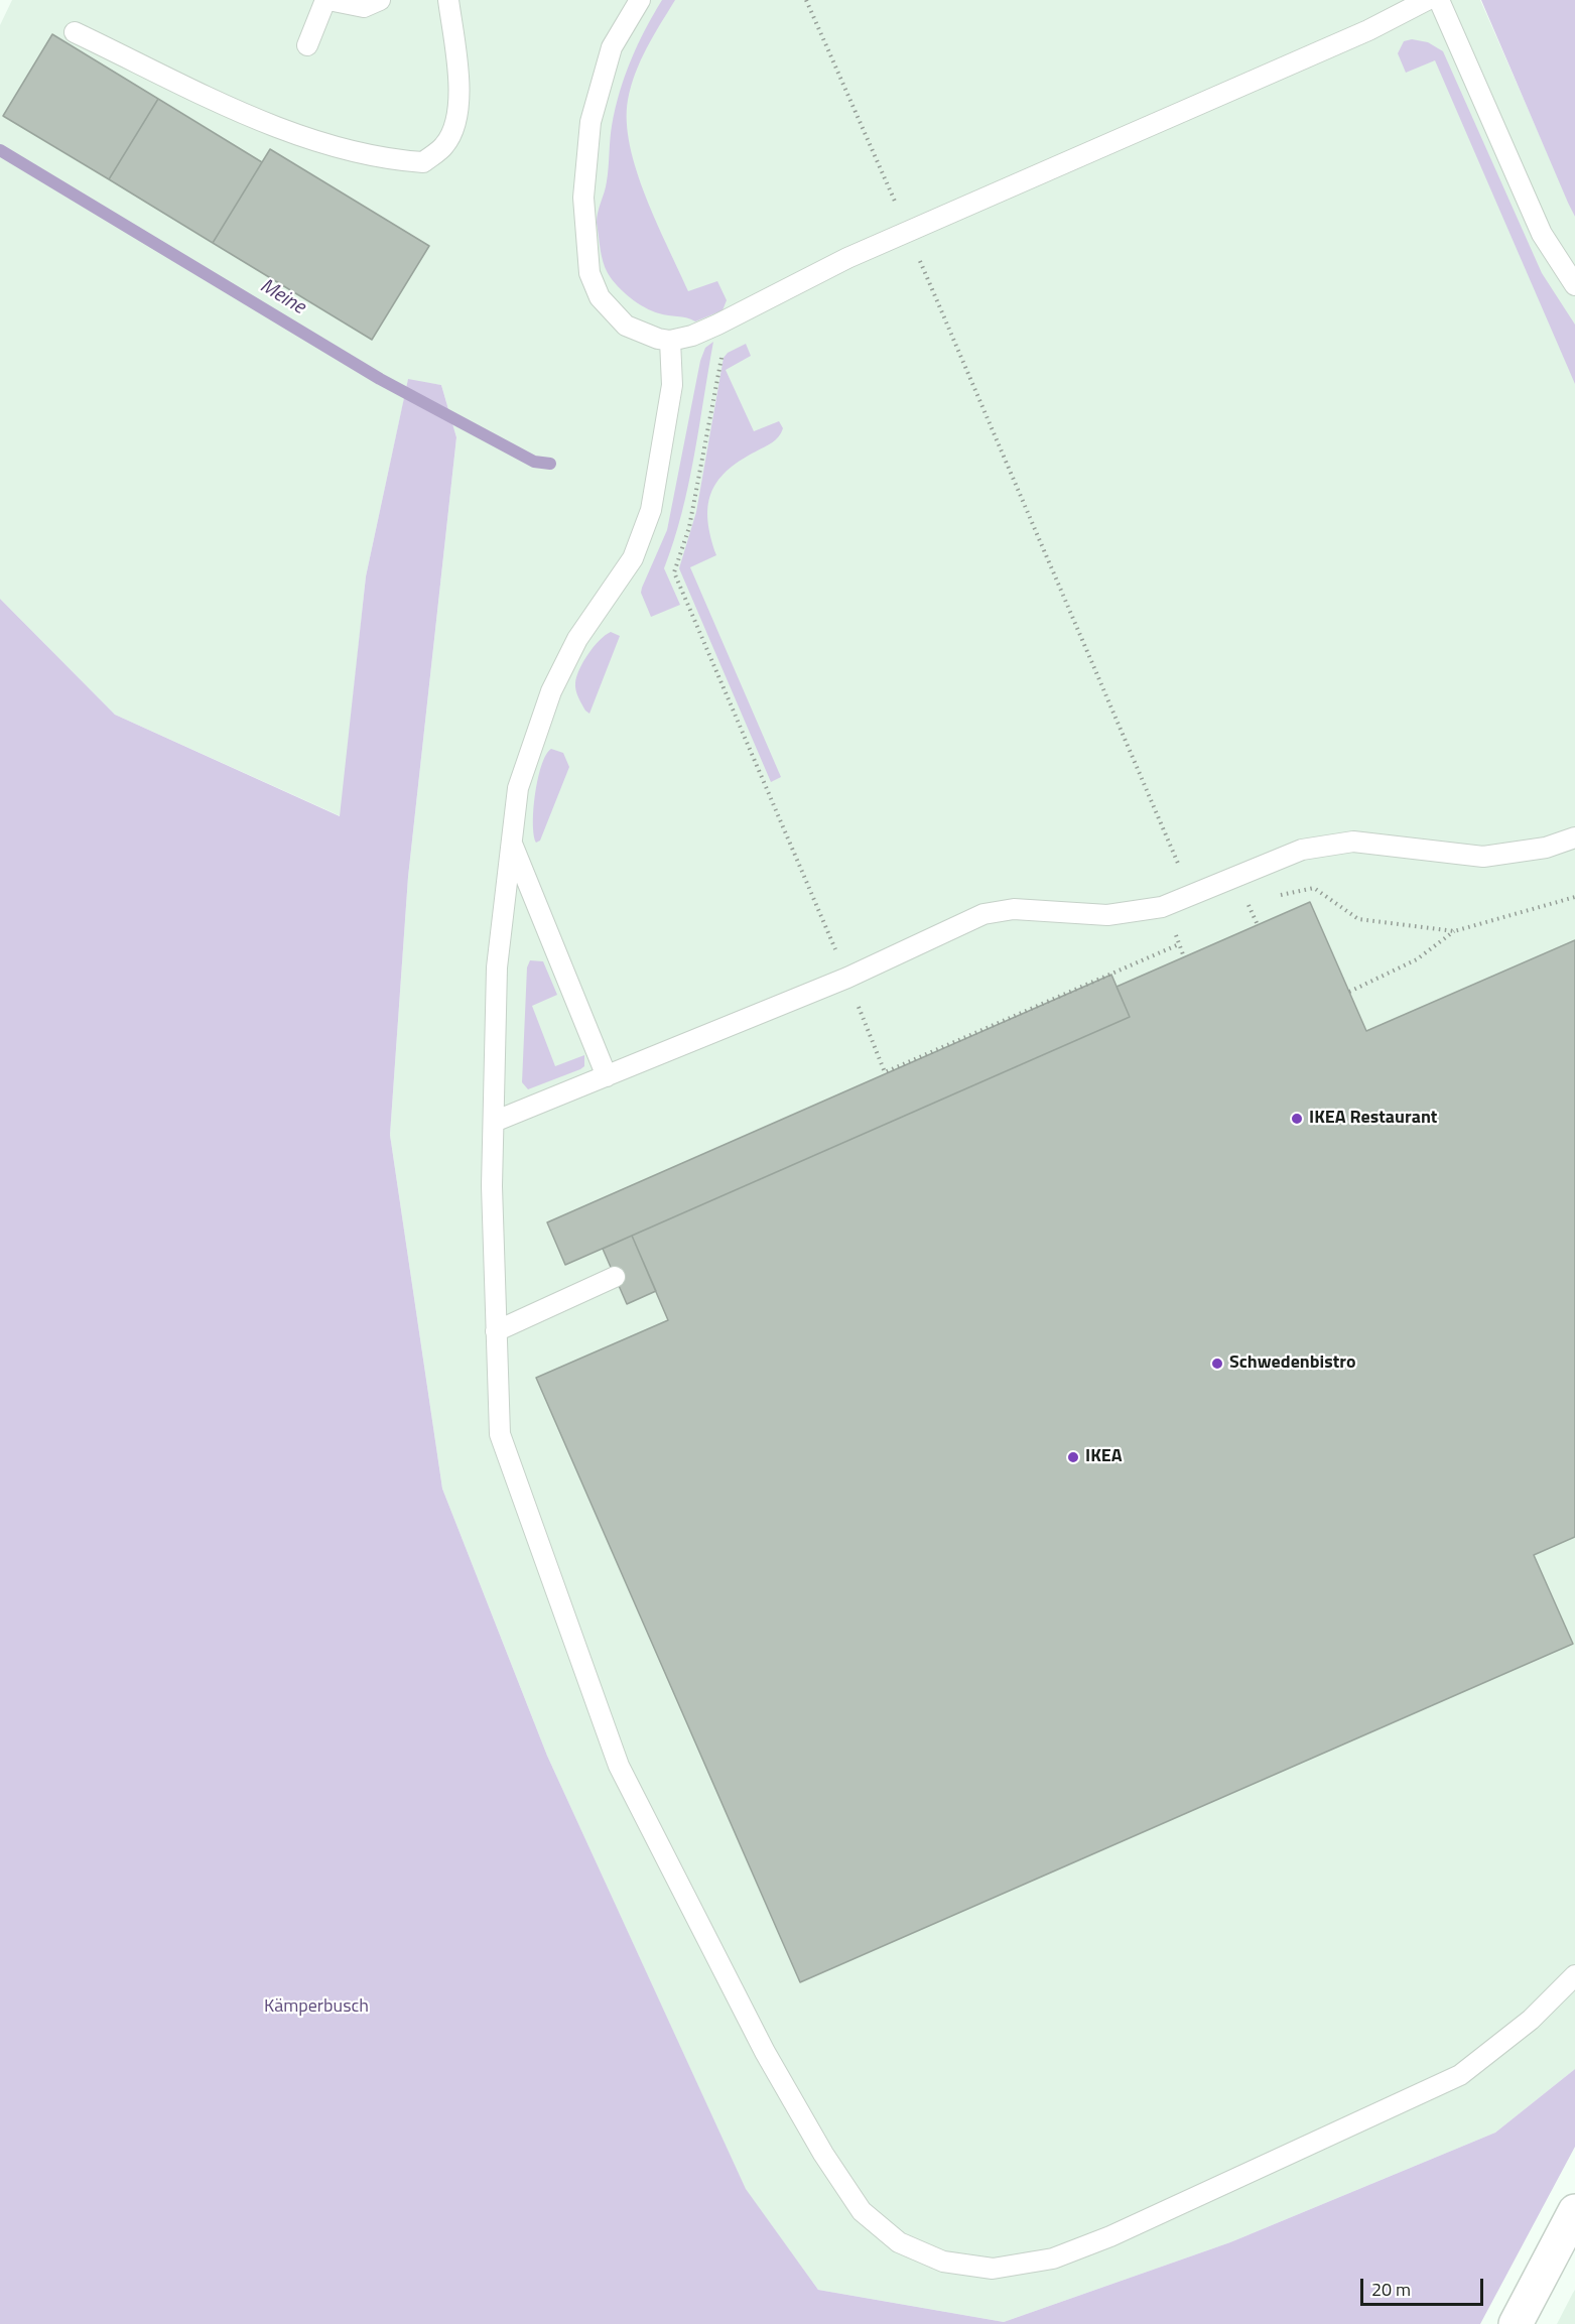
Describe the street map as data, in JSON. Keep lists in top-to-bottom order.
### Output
{
  "water": ["Meine"],
  "parks": ["Kämperbusch"],
  "places": ["IKEA Restaurant", "Schwedenbistro", "IKEA"],
  "scale_bar": "20 m"
}
